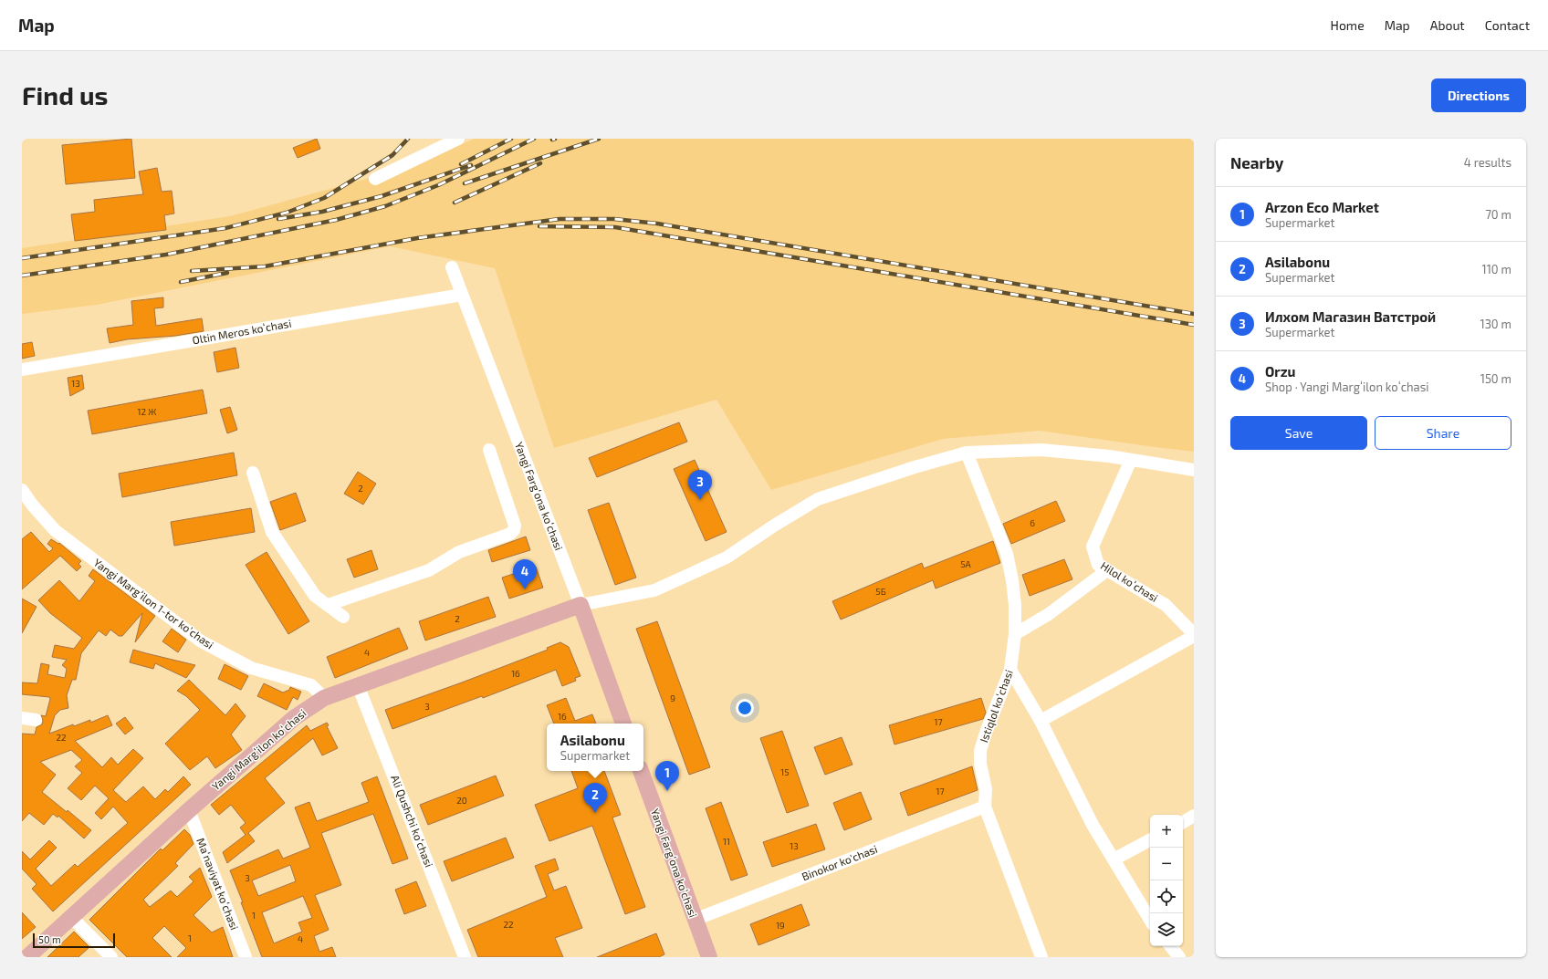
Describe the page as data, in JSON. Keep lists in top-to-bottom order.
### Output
{
  "streets": {
    "main road": ["Yangi Fargʻona koʻchasi", "Yangi Margʻilon koʻchasi"],
    "street": [
      "Oltin Meros koʻchasi",
      "Hilol koʻchasi",
      "Yangi Margʻilon 1-tor koʼchasi",
      "Istiqlol koʻchasi",
      "Ali Qushchi koʻchasi",
      "Binokor ko'chasi",
      "Maʻnaviyat koʻchasi"
    ]
  },
  "crossings": [
    ["Oltin Meros koʻchasi", "Yangi Fargʻona koʻchasi"],
    ["Yangi Fargʻona koʻchasi", "Yangi Margʻilon koʻchasi"],
    ["Yangi Fargʻona koʻchasi", "Binokor ko'chasi"],
    ["Yangi Margʻilon 1-tor koʼchasi", "Yangi Margʻilon koʻchasi"],
    ["Istiqlol koʻchasi", "Binokor ko'chasi"],
    ["Yangi Margʻilon koʻchasi", "Ali Qushchi koʻchasi"],
    ["Yangi Margʻilon koʻchasi", "Maʻnaviyat koʻchasi"]
  ],
  "house_numbers": [
    "13",
    "12 Ж",
    "2",
    "6",
    "5А",
    "5Б",
    "2",
    "4",
    "16",
    "9",
    "3",
    "16",
    "17",
    "22",
    "15",
    "17",
    "20",
    "11",
    "13",
    "3",
    "1",
    "22",
    "19",
    "1",
    "4"
  ],
  "scale_bar": "50 m",
  "page": {
    "header": "Map",
    "nav": [
      "Home",
      "Map",
      "About",
      "Contact"
    ],
    "buttons": [
      "Directions",
      ["Save", "Share"]
    ],
    "title": "Find us",
    "heading": ["Nearby", "4 results"],
    "list": [
      {
        "mark": "1",
        "name": "Arzon Eco Market",
        "note": "Supermarket",
        "value": "70 m"
      },
      {
        "mark": "2",
        "name": "Asilabonu",
        "note": "Supermarket",
        "value": "110 m"
      },
      {
        "mark": "3",
        "name": "Илхом Магазин Ватстрой",
        "note": "Supermarket",
        "value": "130 m"
      },
      {
        "mark": "4",
        "name": "Orzu",
        "note": "Shop · Yangi Margʻilon koʻchasi",
        "value": "150 m"
      }
    ],
    "pins": [
      "3",
      "4",
      "1",
      "2"
    ],
    "popup": ["Asilabonu", "Supermarket"],
    "map_buttons": ["+", "−"],
    "scale": "50 m"
  }
}
